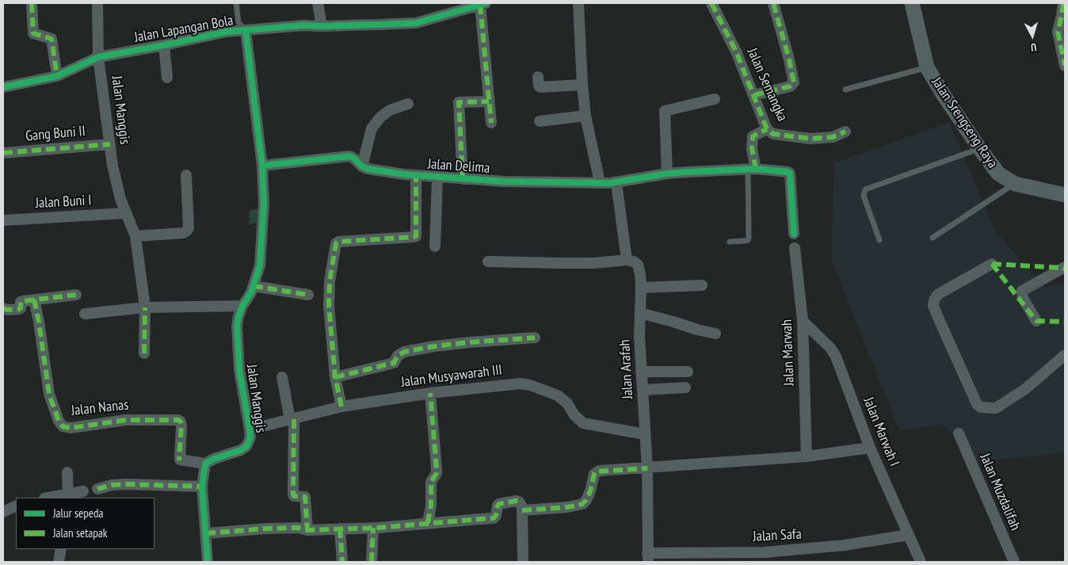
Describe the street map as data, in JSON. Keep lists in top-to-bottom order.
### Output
{
  "streets": {
    "main road": ["Jalan Srengseng Raya"],
    "street": [
      "Jalan Lapangan Bola",
      "Jalan Semangka",
      "Jalan Manggis",
      "Gang Buni II",
      "Jalan Delima",
      "Jalan Buni I",
      "Jalan Marwah",
      "Jalan Arafah",
      "Jalan Musyawarah III",
      "Jalan Nanas",
      "Jalan Marwah I",
      "Jalan Muzdalifah",
      "Jalan Safa"
    ]
  },
  "crossings": [
    ["Jalan Lapangan Bola", "Jalan Manggis"],
    ["Jalan Manggis", "Gang Buni II"],
    ["Jalan Manggis", "Jalan Delima"],
    ["Jalan Manggis", "Jalan Buni I"],
    ["Jalan Manggis", "Jalan Musyawarah III"],
    ["Jalan Manggis", "Jalan Nanas"],
    ["Jalan Marwah", "Jalan Marwah I"],
    ["Jalan Arafah", "Jalan Musyawarah III"],
    ["Jalan Arafah", "Jalan Safa"],
    ["Jalan Marwah I", "Jalan Safa"]
  ],
  "legend": ["Jalur sepeda", "Jalan setapak"],
  "north": "bottom"
}
